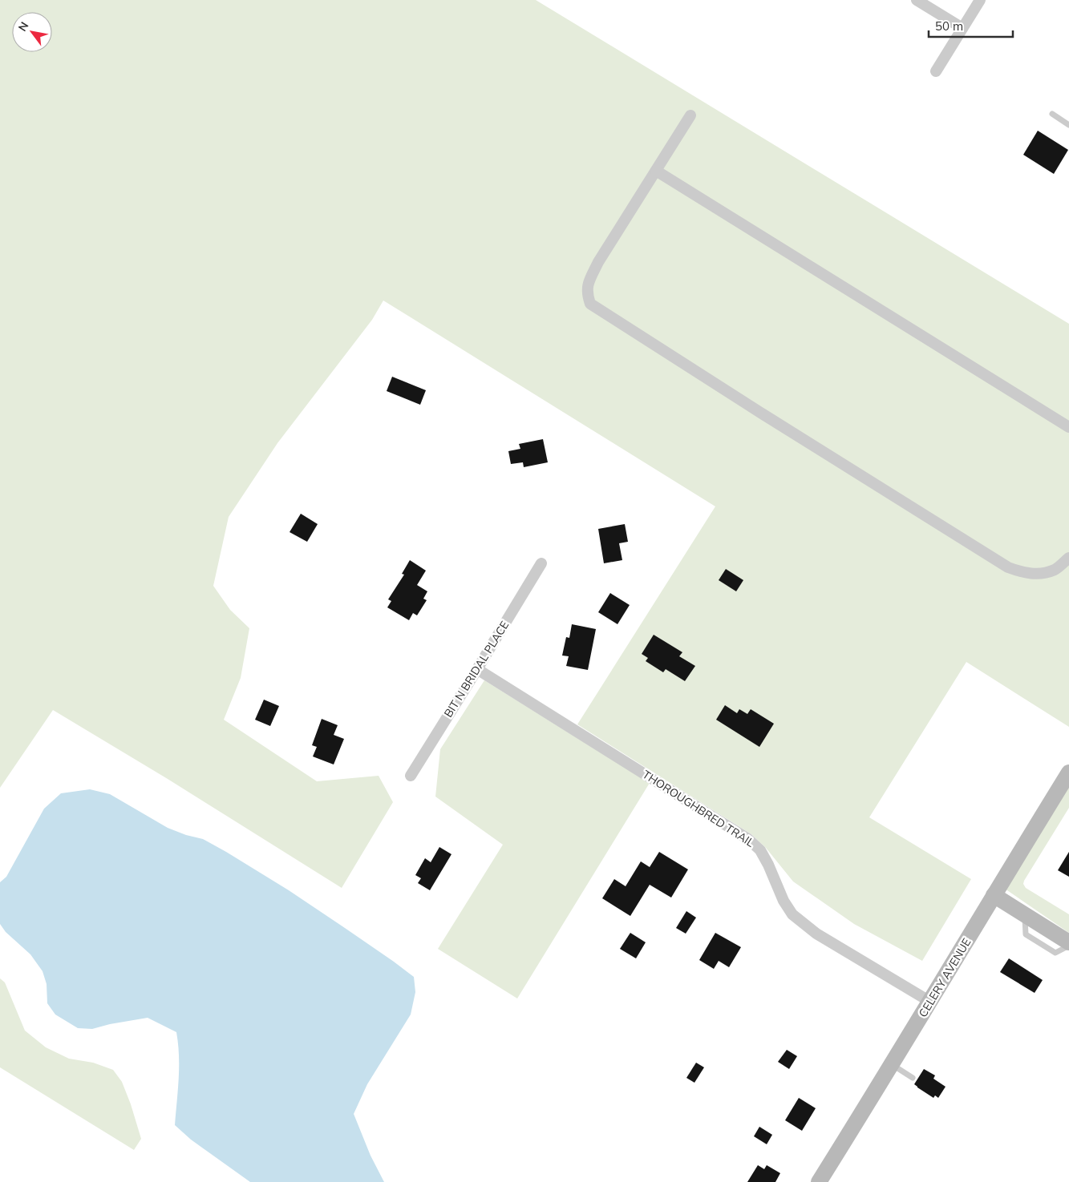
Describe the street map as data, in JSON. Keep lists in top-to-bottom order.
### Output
{
  "streets": {
    "main road": ["CELERY AVENUE"],
    "street": ["BIT N BRIDAL PLACE", "THOROUGHBRED TRAIL"]
  },
  "crossings": [
    ["BIT N BRIDAL PLACE", "THOROUGHBRED TRAIL"],
    ["THOROUGHBRED TRAIL", "CELERY AVENUE"]
  ],
  "scale_bar": "50 m",
  "north": "top left"
}
